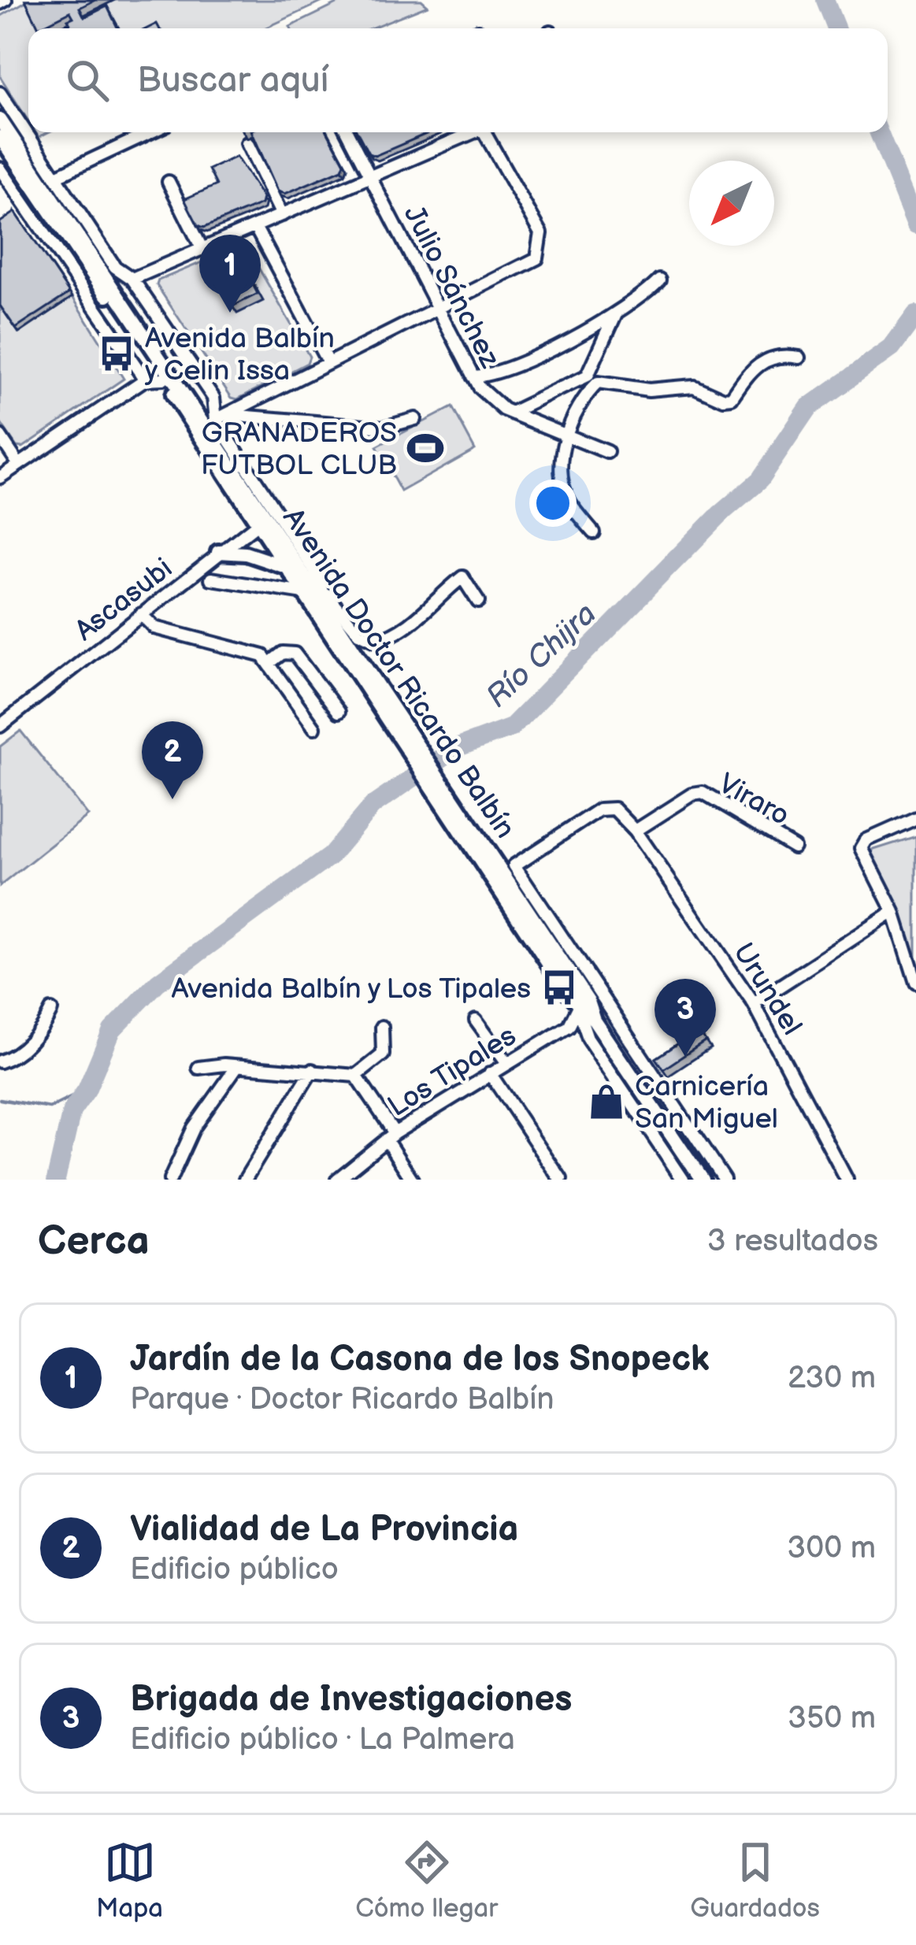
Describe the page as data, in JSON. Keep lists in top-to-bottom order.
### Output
{
  "streets": {
    "main road": ["Avenida Doctor Ricardo Balbín"],
    "street": [
      "Julio Sánchez",
      "Ascasubi",
      "Viraro",
      "Urundel",
      "Los Tipales"
    ]
  },
  "crossings": [
    ["Ascasubi", "Avenida Doctor Ricardo Balbín"],
    ["Avenida Doctor Ricardo Balbín", "Los Tipales"],
    ["Viraro", "Urundel"]
  ],
  "water": ["Río Chijra"],
  "places": {
    "bus stop": ["Avenida Balbín y Celin Issa", "Avenida Balbín y Los Tipales"],
    "sports": ["GRANADEROS FUTBOL CLUB"],
    "shop": ["Carnicería San Miguel"]
  },
  "north": "bottom left",
  "page": {
    "search": "Buscar aquí",
    "pins": ["1", "2", "3"],
    "heading": ["Cerca", "3 resultados"],
    "list": [
      {
        "mark": "1",
        "name": "Jardín de la Casona de los Snopeck",
        "note": "Parque · Doctor Ricardo Balbín",
        "value": "230 m"
      },
      {
        "mark": "2",
        "name": "Vialidad de La Provincia",
        "note": "Edificio público",
        "value": "300 m"
      },
      {
        "mark": "3",
        "name": "Brigada de Investigaciones",
        "note": "Edificio público · La Palmera",
        "value": "350 m"
      }
    ],
    "nav": ["Mapa", "Cómo llegar", "Guardados"]
  }
}
